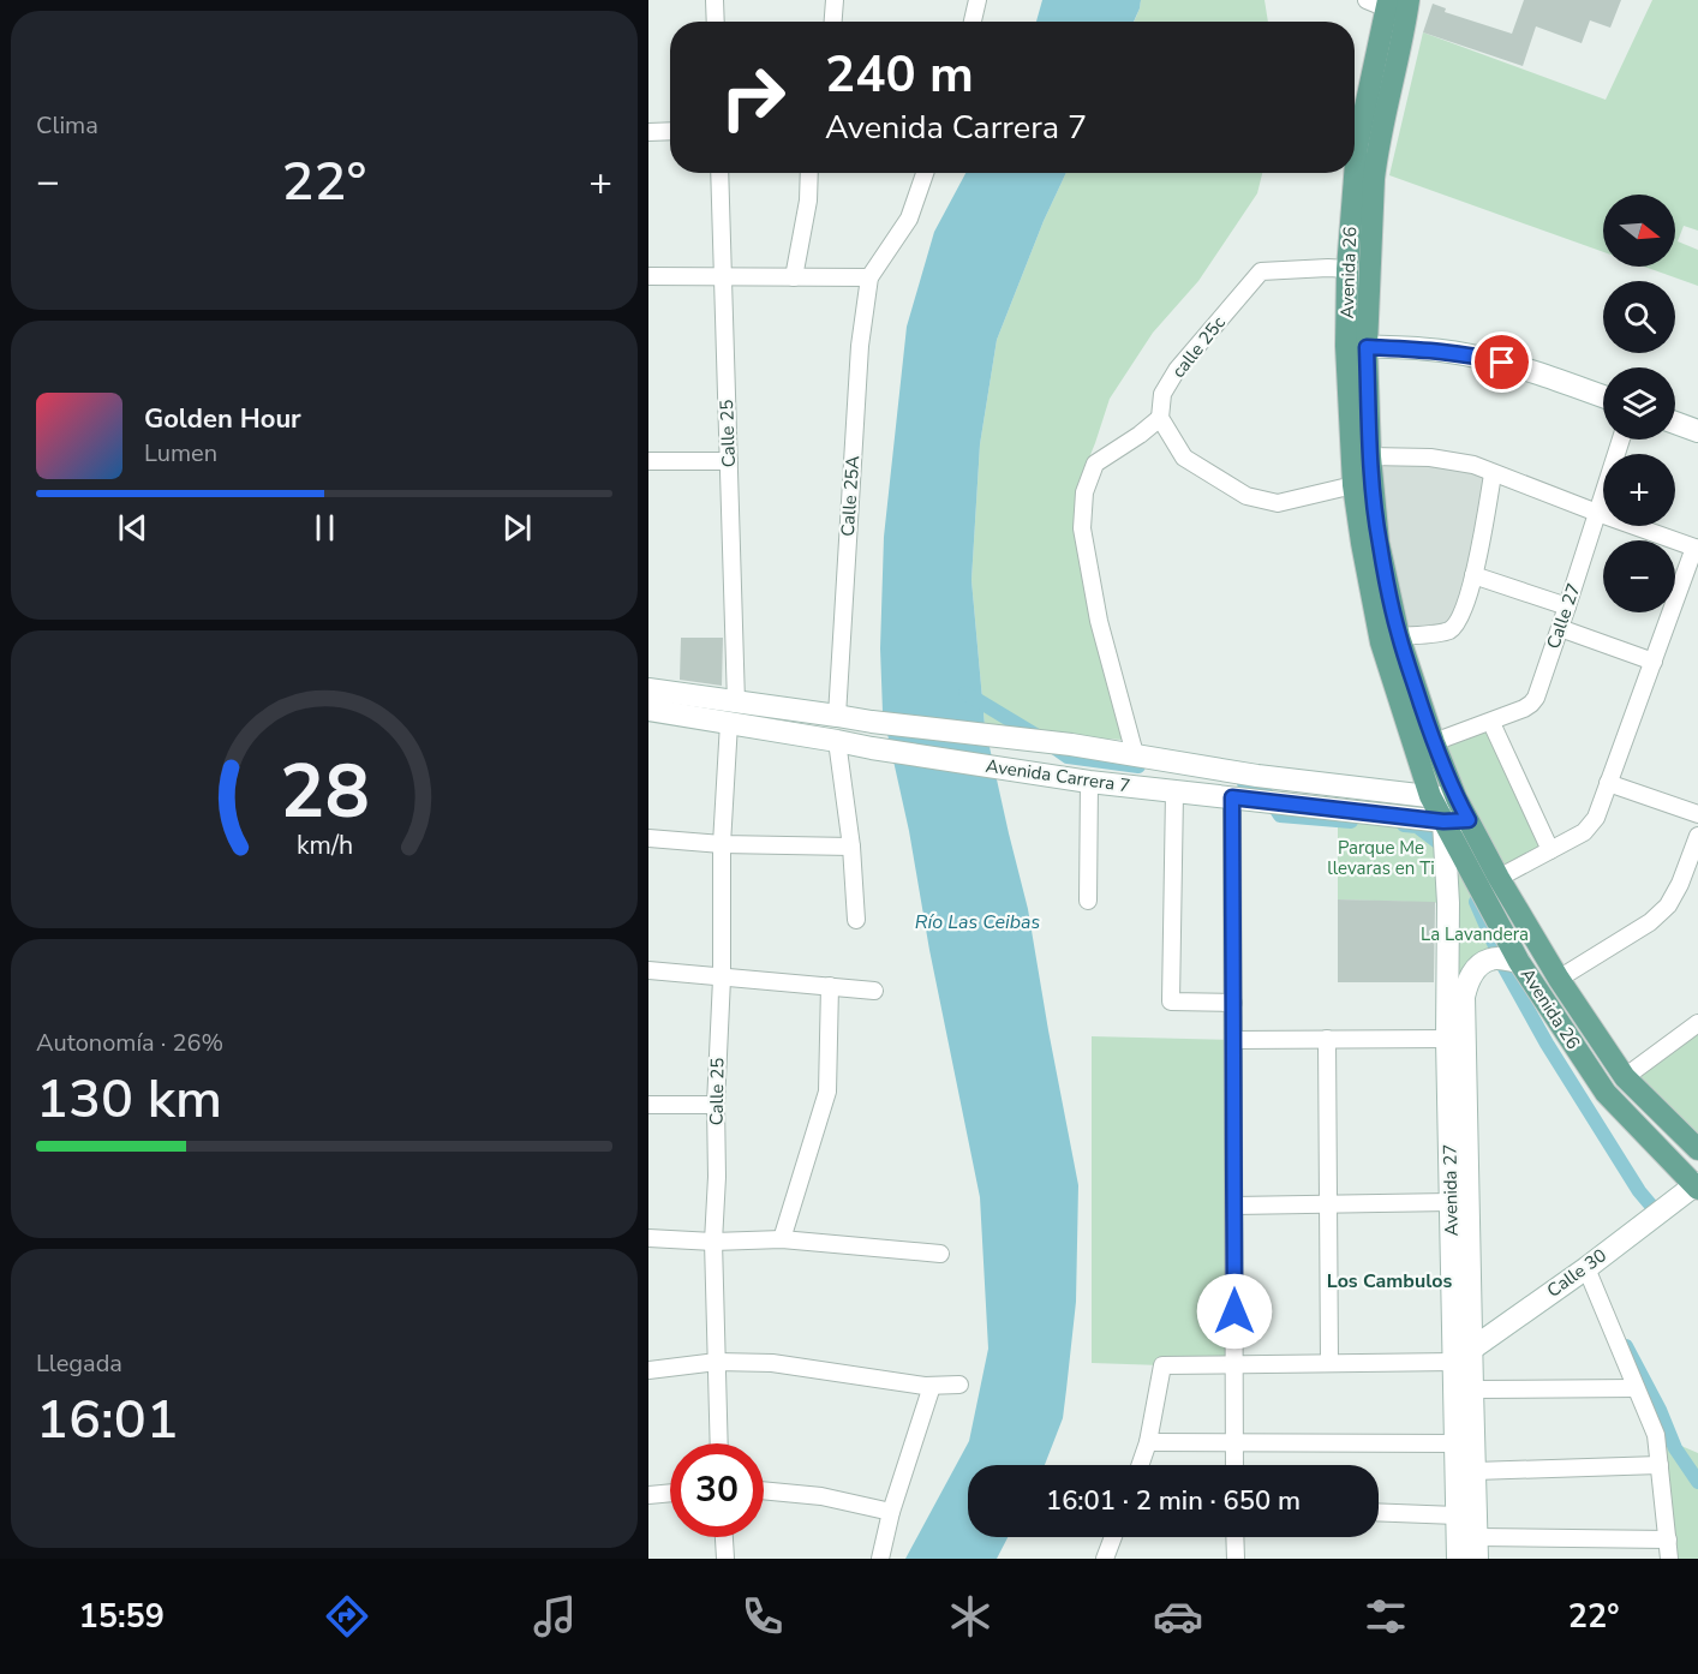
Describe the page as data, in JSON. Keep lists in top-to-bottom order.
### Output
{
  "streets": {
    "main road": [
      "Avenida 26",
      "Avenida Carrera 7",
      "Avenida 27",
      "Calle 30"
    ],
    "street": [
      "calle 25c",
      "Calle 25",
      "Calle 25A",
      "Calle 27"
    ]
  },
  "crossings": [
    ["Avenida 26", "calle 25c"],
    ["Avenida 26", "Calle 27"],
    ["Avenida 26", "Avenida Carrera 7"],
    ["Avenida 26", "Avenida 27"],
    ["Avenida 26", "Calle 30"],
    ["Calle 25", "Avenida Carrera 7"],
    ["Calle 25A", "Avenida Carrera 7"],
    ["Avenida Carrera 7", "Avenida 27"],
    ["Avenida 27", "Calle 30"]
  ],
  "districts": ["Los Cambulos"],
  "water": ["Río Las Ceibas"],
  "parks": ["Parque Me llevaras en Ti", "La Lavandera"],
  "north": "right",
  "page": {
    "tile": [
      "Clima",
      ["Autonomía · 26%", "130 km"],
      ["Llegada", "16:01"]
    ],
    "turn": ["240 m", "Avenida Carrera 7"],
    "heat": ["−", "22°", "+"],
    "map_buttons": ["+", "−"],
    "song": ["Golden Hour", "Lumen"],
    "limit": "30",
    "trip": "16:01 · 2 min · 650 m",
    "tabs": ["15:59", "22°"],
    "gauge": ["28", "km/h"]
  }
}
